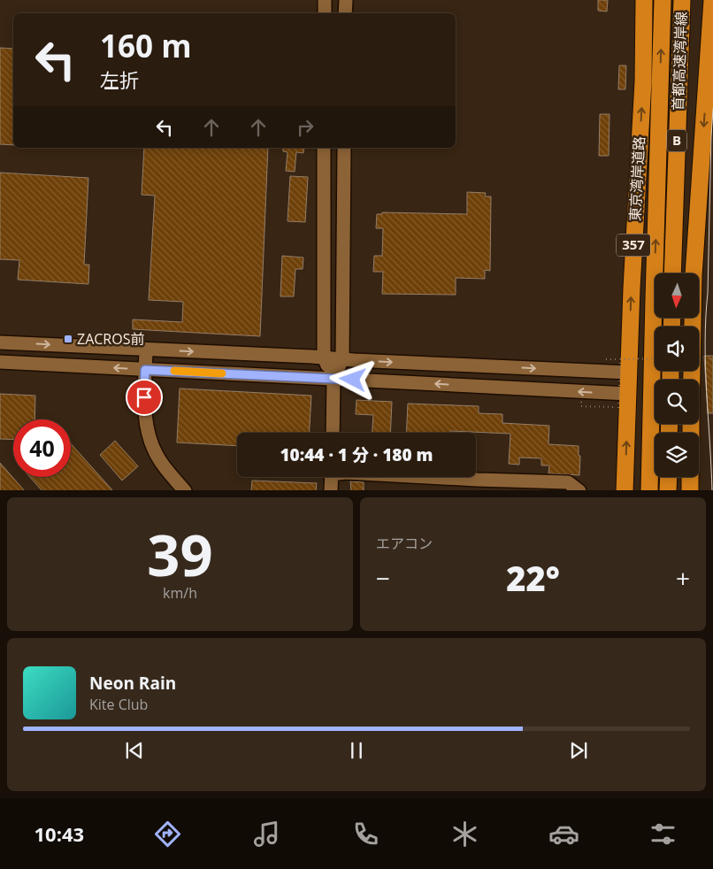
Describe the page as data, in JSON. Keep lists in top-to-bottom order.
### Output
{
  "streets": {
    "highway": [
      "首都高速湾岸線",
      "B",
      "東京湾岸道路",
      "357"
    ]
  },
  "places": {
    "transit": ["ZACROS前"]
  },
  "north": "bottom",
  "page": {
    "turn": ["160 m", "左折"],
    "limit": "40",
    "trip": "10:44 · 1 分 · 180 m",
    "tile": [
      ["39", "km/h"],
      "エアコン"
    ],
    "heat": ["−", "22°", "+"],
    "song": ["Neon Rain", "Kite Club"],
    "tabs": "10:43"
  }
}
